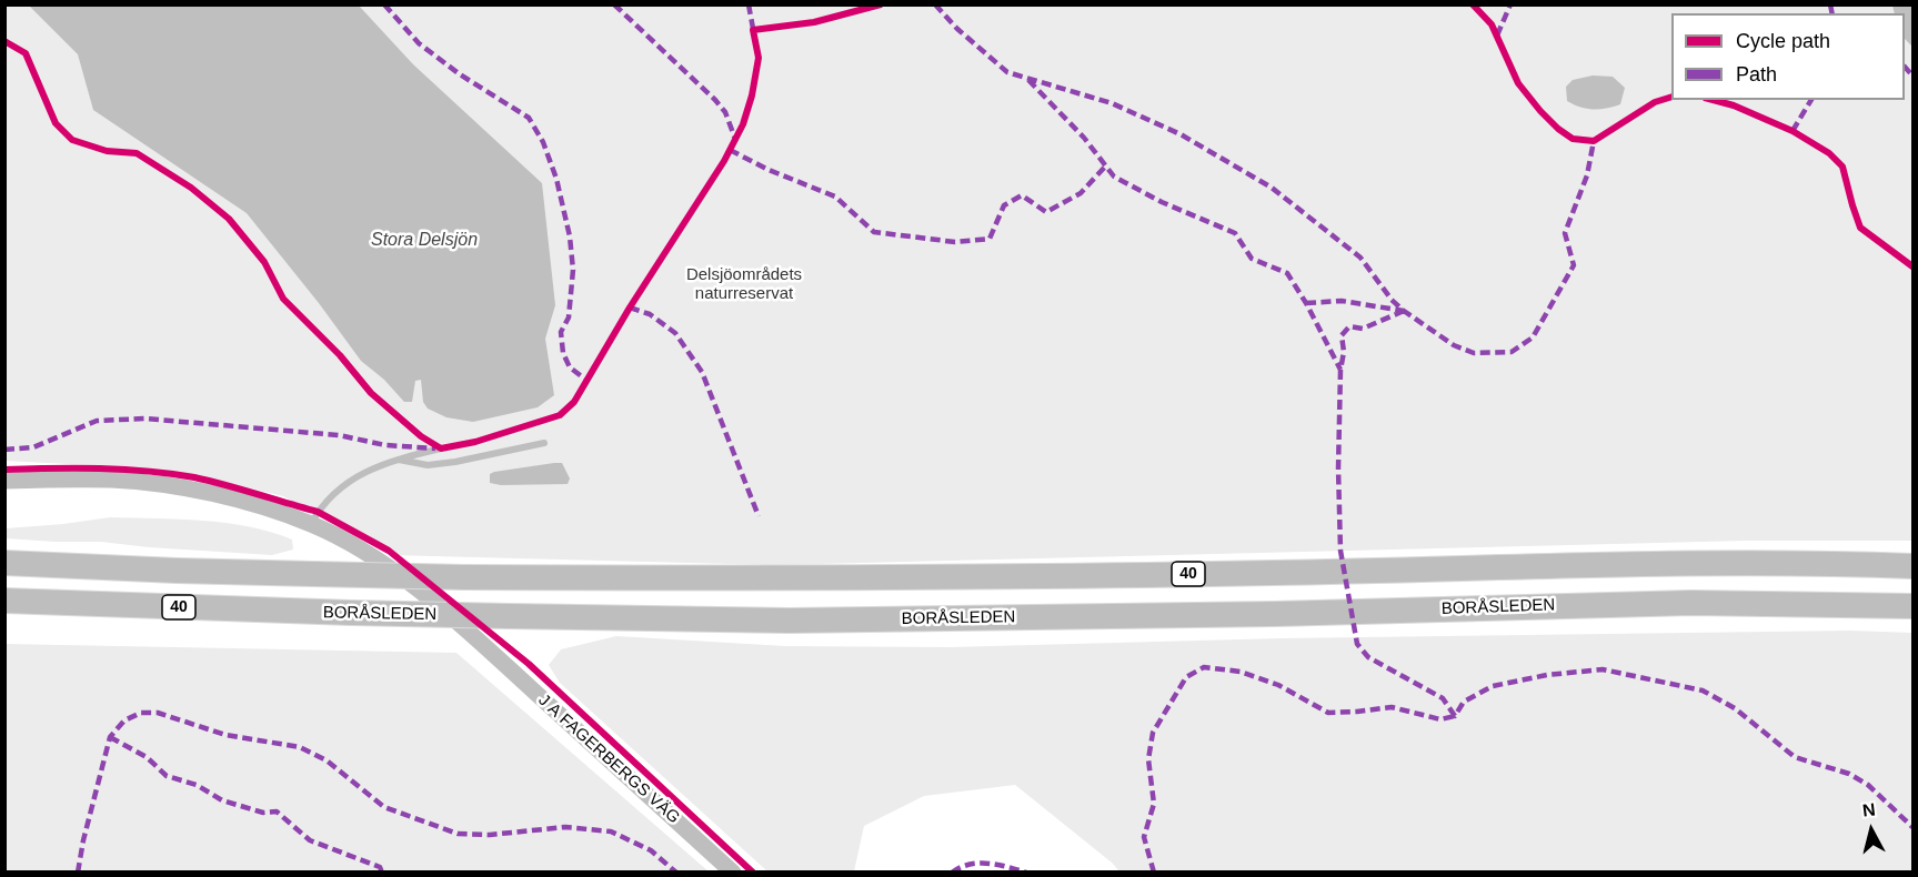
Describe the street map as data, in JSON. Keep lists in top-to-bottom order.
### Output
{
  "streets": {
    "highway": ["40", "BORÅSLEDEN"],
    "street": ["J A FAGERBERGS VÄG"]
  },
  "water": ["Stora Delsjön"],
  "parks": ["Delsjöområdets naturreservat"],
  "legend": ["Cycle path", "Path"],
  "north": "top"
}
